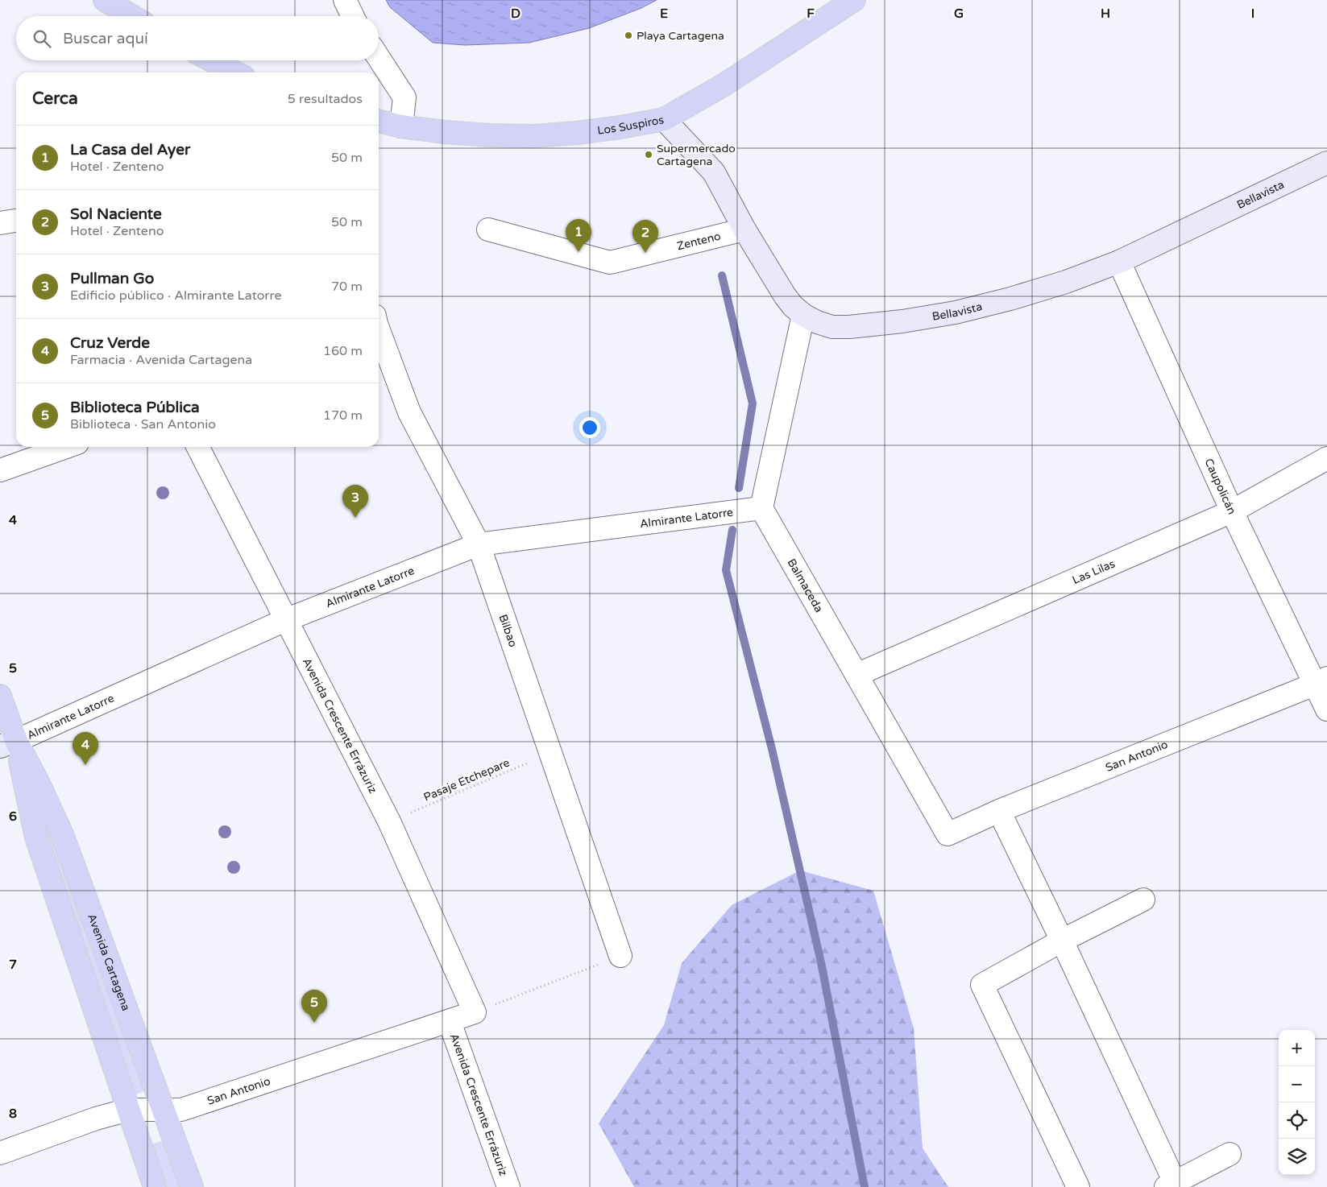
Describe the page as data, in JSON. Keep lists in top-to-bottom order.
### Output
{
  "streets": {
    "main road": ["Los Suspiros", "Avenida Cartagena"],
    "street": [
      "Bellavista",
      "Zenteno",
      "Caupolicán",
      "Almirante Latorre",
      "Las Lilas",
      "Balmaceda",
      "Bilbao",
      "Avenida Crescente Errázuriz",
      "San Antonio"
    ],
    "path": ["Pasaje Etchepare"]
  },
  "crossings": [
    ["Los Suspiros", "Bellavista"],
    ["Bellavista", "Zenteno"],
    ["Bellavista", "Caupolicán"],
    ["Caupolicán", "Las Lilas"],
    ["Caupolicán", "San Antonio"],
    ["Almirante Latorre", "Balmaceda"],
    ["Almirante Latorre", "Bilbao"],
    ["Almirante Latorre", "Avenida Crescente Errázuriz"],
    ["Almirante Latorre", "Avenida Cartagena"],
    ["Las Lilas", "Balmaceda"],
    ["Balmaceda", "San Antonio"],
    ["Bilbao", "Pasaje Etchepare"],
    ["Avenida Crescente Errázuriz", "San Antonio"],
    ["Avenida Crescente Errázuriz", "Pasaje Etchepare"],
    ["San Antonio", "Avenida Cartagena"]
  ],
  "places": ["Playa Cartagena", "Supermercado Cartagena"],
  "page": {
    "search": "Buscar aquí",
    "heading": ["Cerca", "5 resultados"],
    "list": [
      {
        "mark": "1",
        "name": "La Casa del Ayer",
        "note": "Hotel · Zenteno",
        "value": "50 m"
      },
      {
        "mark": "2",
        "name": "Sol Naciente",
        "note": "Hotel · Zenteno",
        "value": "50 m"
      },
      {
        "mark": "3",
        "name": "Pullman Go",
        "note": "Edificio público · Almirante Latorre",
        "value": "70 m"
      },
      {
        "mark": "4",
        "name": "Cruz Verde",
        "note": "Farmacia · Avenida Cartagena",
        "value": "160 m"
      },
      {
        "mark": "5",
        "name": "Biblioteca Pública",
        "note": "Biblioteca · San Antonio",
        "value": "170 m"
      }
    ],
    "pins": [
      "1",
      "2",
      "3",
      "4",
      "5"
    ],
    "map_buttons": ["+", "−"]
  },
  "grid": {
    "columns": [
      "D",
      "E",
      "F",
      "G",
      "H",
      "I"
    ],
    "rows": [
      "4",
      "5",
      "6",
      "7",
      "8"
    ]
  }
}
